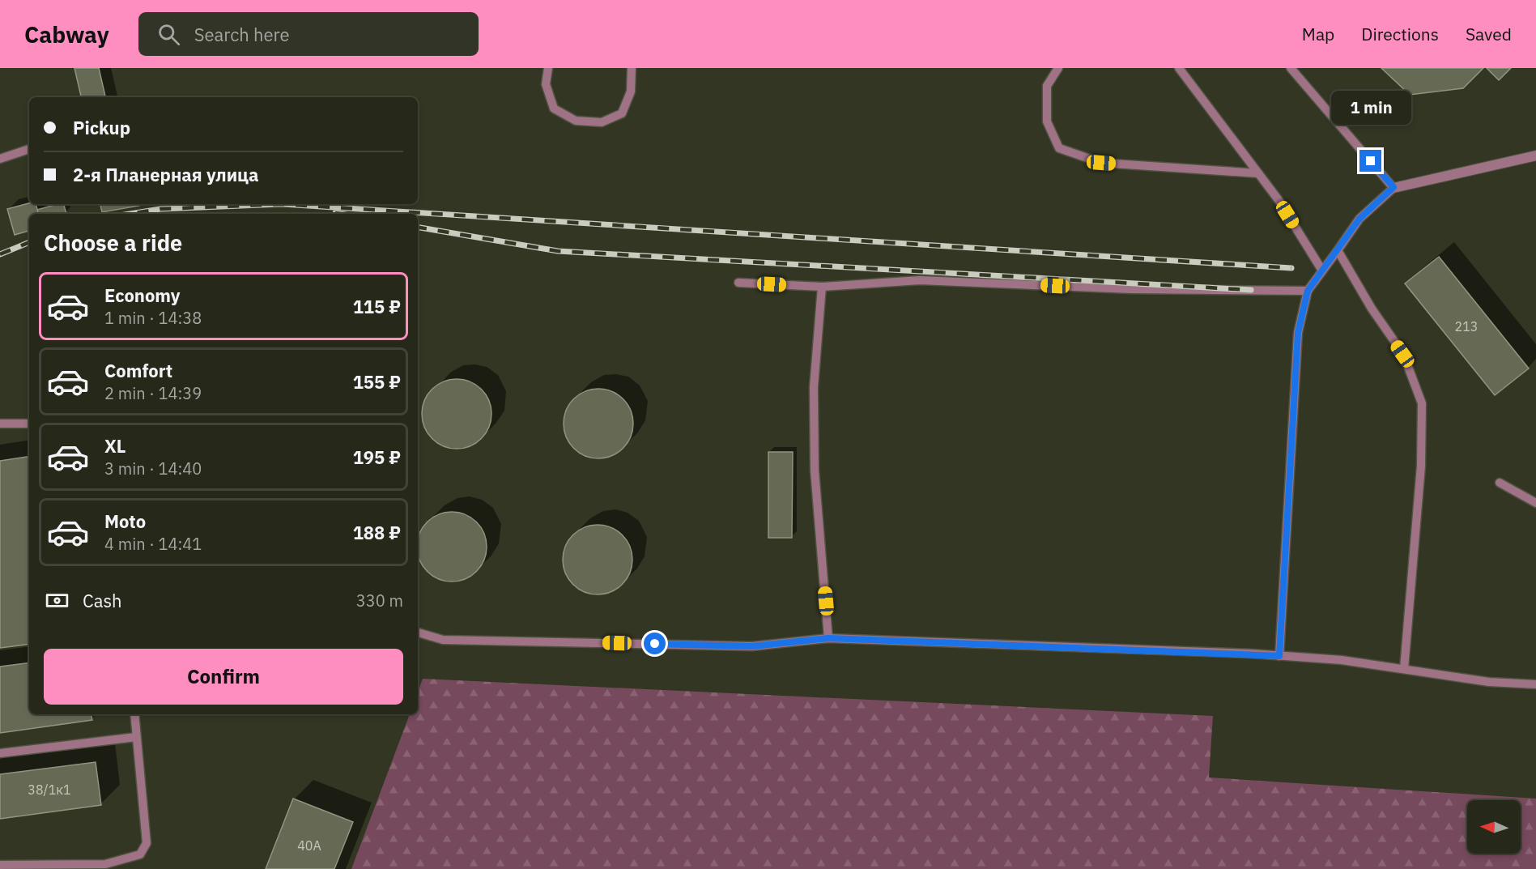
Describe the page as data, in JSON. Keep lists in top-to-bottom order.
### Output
{
  "house_numbers": ["213", "38/1к1", "40А"],
  "north": "left",
  "page": {
    "header": "Cabway",
    "search": "Search here",
    "nav": ["Map", "Directions", "Saved"],
    "bubble": "1 min",
    "banner": ["Pickup", "2-я Планерная улица"],
    "heading": "Choose a ride",
    "list": [
      {
        "name": "Economy",
        "note": "1 min · 14:38",
        "value": "115 ₽"
      },
      {
        "name": "Comfort",
        "note": "2 min · 14:39",
        "value": "155 ₽"
      },
      {
        "name": "XL",
        "note": "3 min · 14:40",
        "value": "195 ₽"
      },
      {
        "name": "Moto",
        "note": "4 min · 14:41",
        "value": "188 ₽"
      }
    ],
    "pay": ["Cash", "330 m"],
    "buttons": "Confirm"
  }
}
